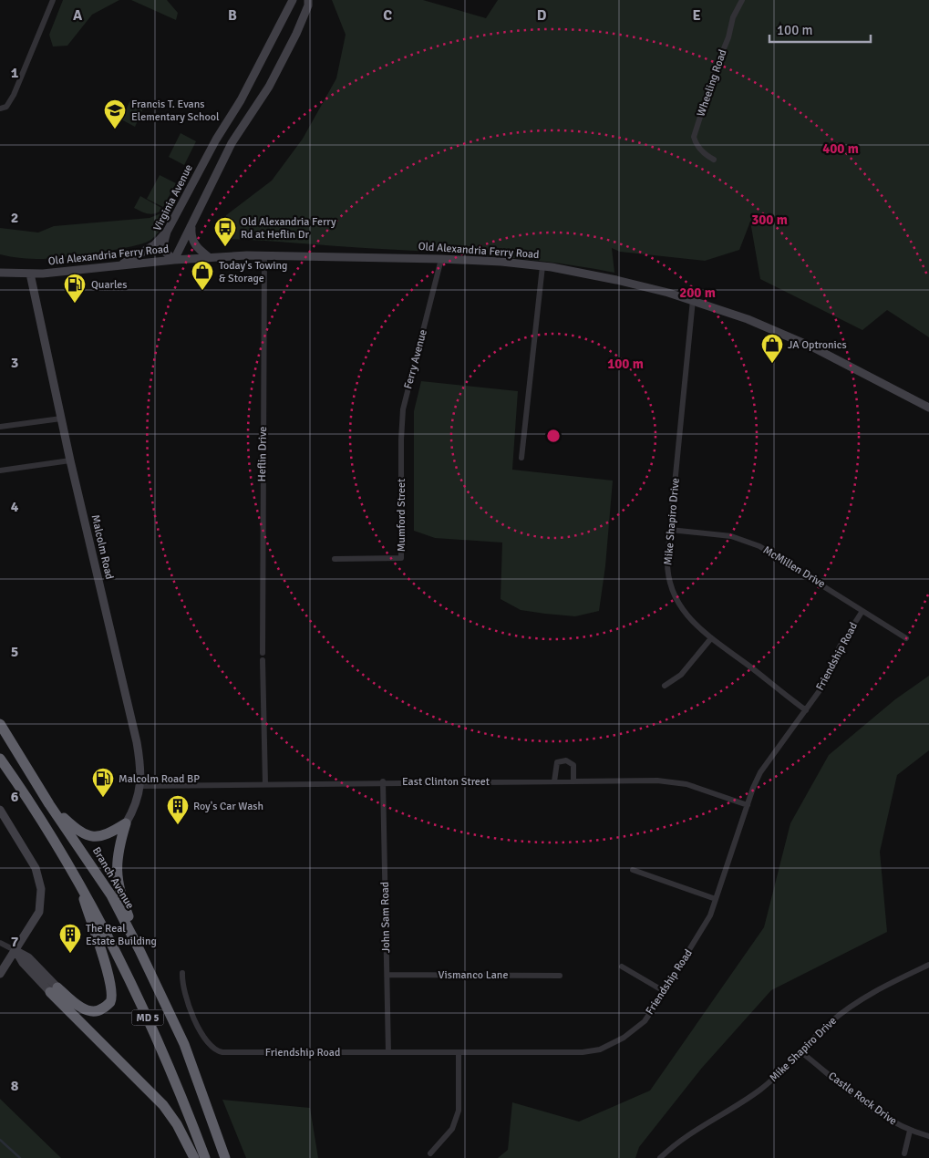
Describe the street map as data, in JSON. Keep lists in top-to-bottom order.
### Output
{
  "streets": {
    "highway": ["Branch Avenue", "MD 5"],
    "street": [
      "Wheeling Road",
      "Virginia Avenue",
      "Old Alexandria Ferry Road",
      "Ferry Avenue",
      "Heflin Drive",
      "Mumford Street",
      "Mike Shapiro Drive",
      "Malcolm Road",
      "McMillen Drive",
      "Friendship Road",
      "East Clinton Street",
      "John Sam Road",
      "Vismanco Lane",
      "Castle Rock Drive"
    ]
  },
  "crossings": [
    ["Virginia Avenue", "Old Alexandria Ferry Road"],
    ["Old Alexandria Ferry Road", "Ferry Avenue"],
    ["Old Alexandria Ferry Road", "Heflin Drive"],
    ["Old Alexandria Ferry Road", "Mike Shapiro Drive"],
    ["Old Alexandria Ferry Road", "Malcolm Road"],
    ["Ferry Avenue", "Mumford Street"],
    ["Mike Shapiro Drive", "McMillen Drive"],
    ["Mike Shapiro Drive", "Friendship Road"],
    ["Mike Shapiro Drive", "Castle Rock Drive"],
    ["Malcolm Road", "East Clinton Street"],
    ["McMillen Drive", "Friendship Road"],
    ["Friendship Road", "East Clinton Street"],
    ["Friendship Road", "John Sam Road"],
    ["East Clinton Street", "John Sam Road"],
    ["John Sam Road", "Vismanco Lane"]
  ],
  "places": {
    "school or university": ["Francis T. Evans Elementary School"],
    "bus stop": ["Old Alexandria Ferry Rd at Heflin Dr"],
    "shop": ["Today's Towing & Storage", "JA Optronics"],
    "fuel station": ["Quarles", "Malcolm Road BP"],
    "building": ["Roy's Car Wash", "The Real Estate Building"]
  },
  "scale_bar": "100 m",
  "grid": {
    "columns": [
      "A",
      "B",
      "C",
      "D",
      "E"
    ],
    "rows": [
      "1",
      "2",
      "3",
      "4",
      "5",
      "6",
      "7",
      "8"
    ]
  },
  "rings": [
    "400 m",
    "300 m",
    "200 m",
    "100 m"
  ]
}
